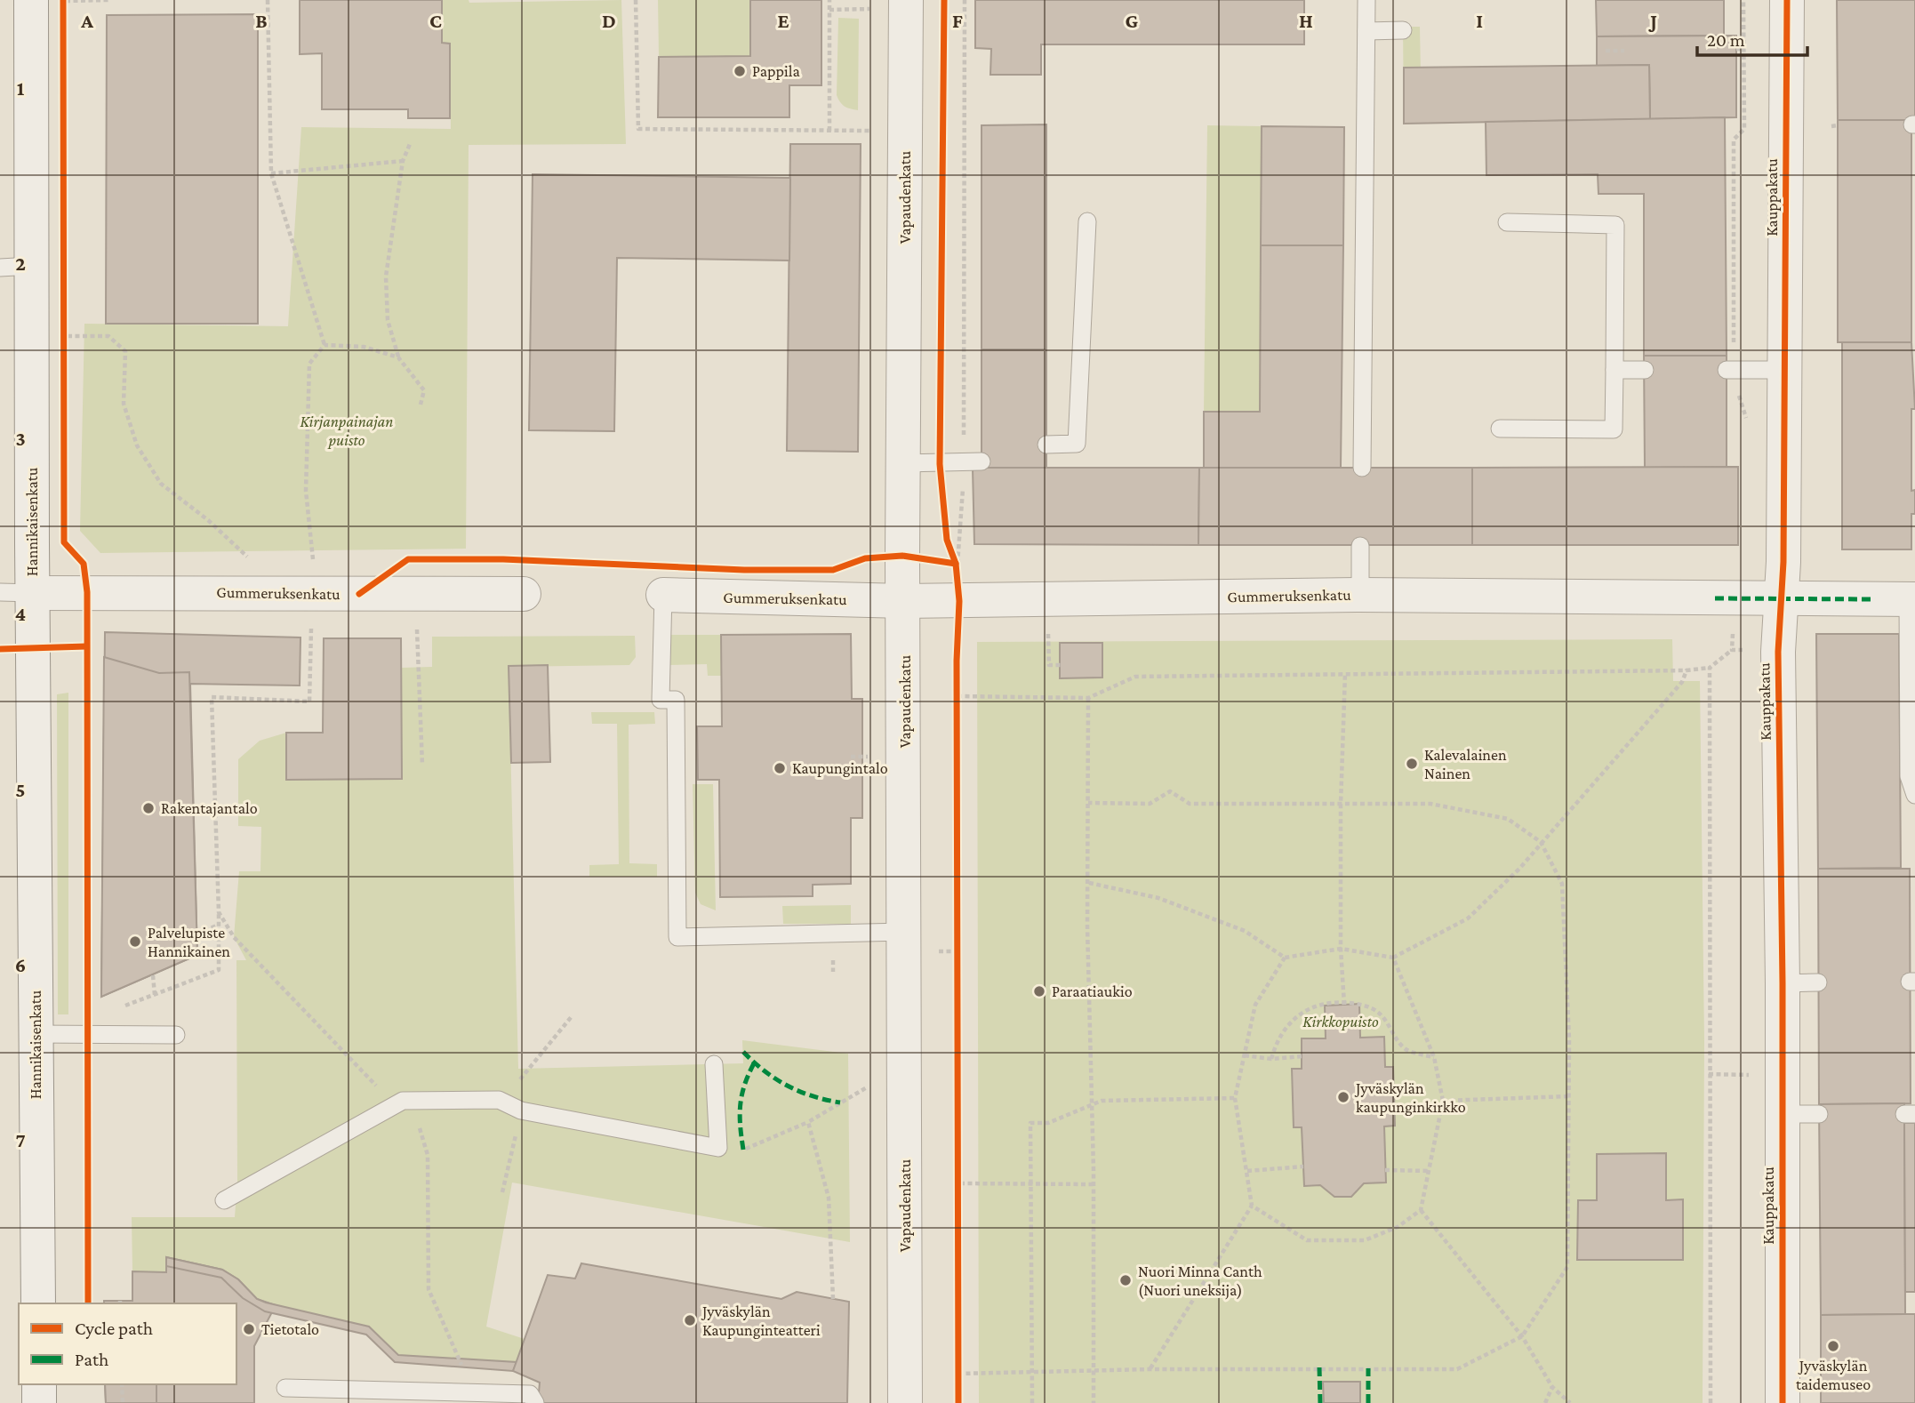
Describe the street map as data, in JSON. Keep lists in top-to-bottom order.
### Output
{
  "streets": {
    "street": [
      "Vapaudenkatu",
      "Kauppakatu",
      "Hannikaisenkatu",
      "Gummeruksenkatu"
    ]
  },
  "crossings": [
    ["Vapaudenkatu", "Gummeruksenkatu"],
    ["Kauppakatu", "Gummeruksenkatu"],
    ["Hannikaisenkatu", "Gummeruksenkatu"]
  ],
  "parks": ["Kirjanpainajan puisto", "Kirkkopuisto"],
  "places": [
    "Pappila",
    "Kalevalainen Nainen",
    "Kaupungintalo",
    "Rakentajantalo",
    "Palvelupiste Hannikainen",
    "Paraatiaukio",
    "Jyväskylän kaupunginkirkko",
    "Nuori Minna Canth (Nuori uneksija)",
    "Jyväskylän Kaupunginteatteri",
    "Tietotalo",
    "Jyväskylän taidemuseo"
  ],
  "legend": ["Cycle path", "Path"],
  "scale_bar": "20 m",
  "grid": {
    "columns": [
      "A",
      "B",
      "C",
      "D",
      "E",
      "F",
      "G",
      "H",
      "I",
      "J"
    ],
    "rows": [
      "1",
      "2",
      "3",
      "4",
      "5",
      "6",
      "7"
    ]
  }
}
